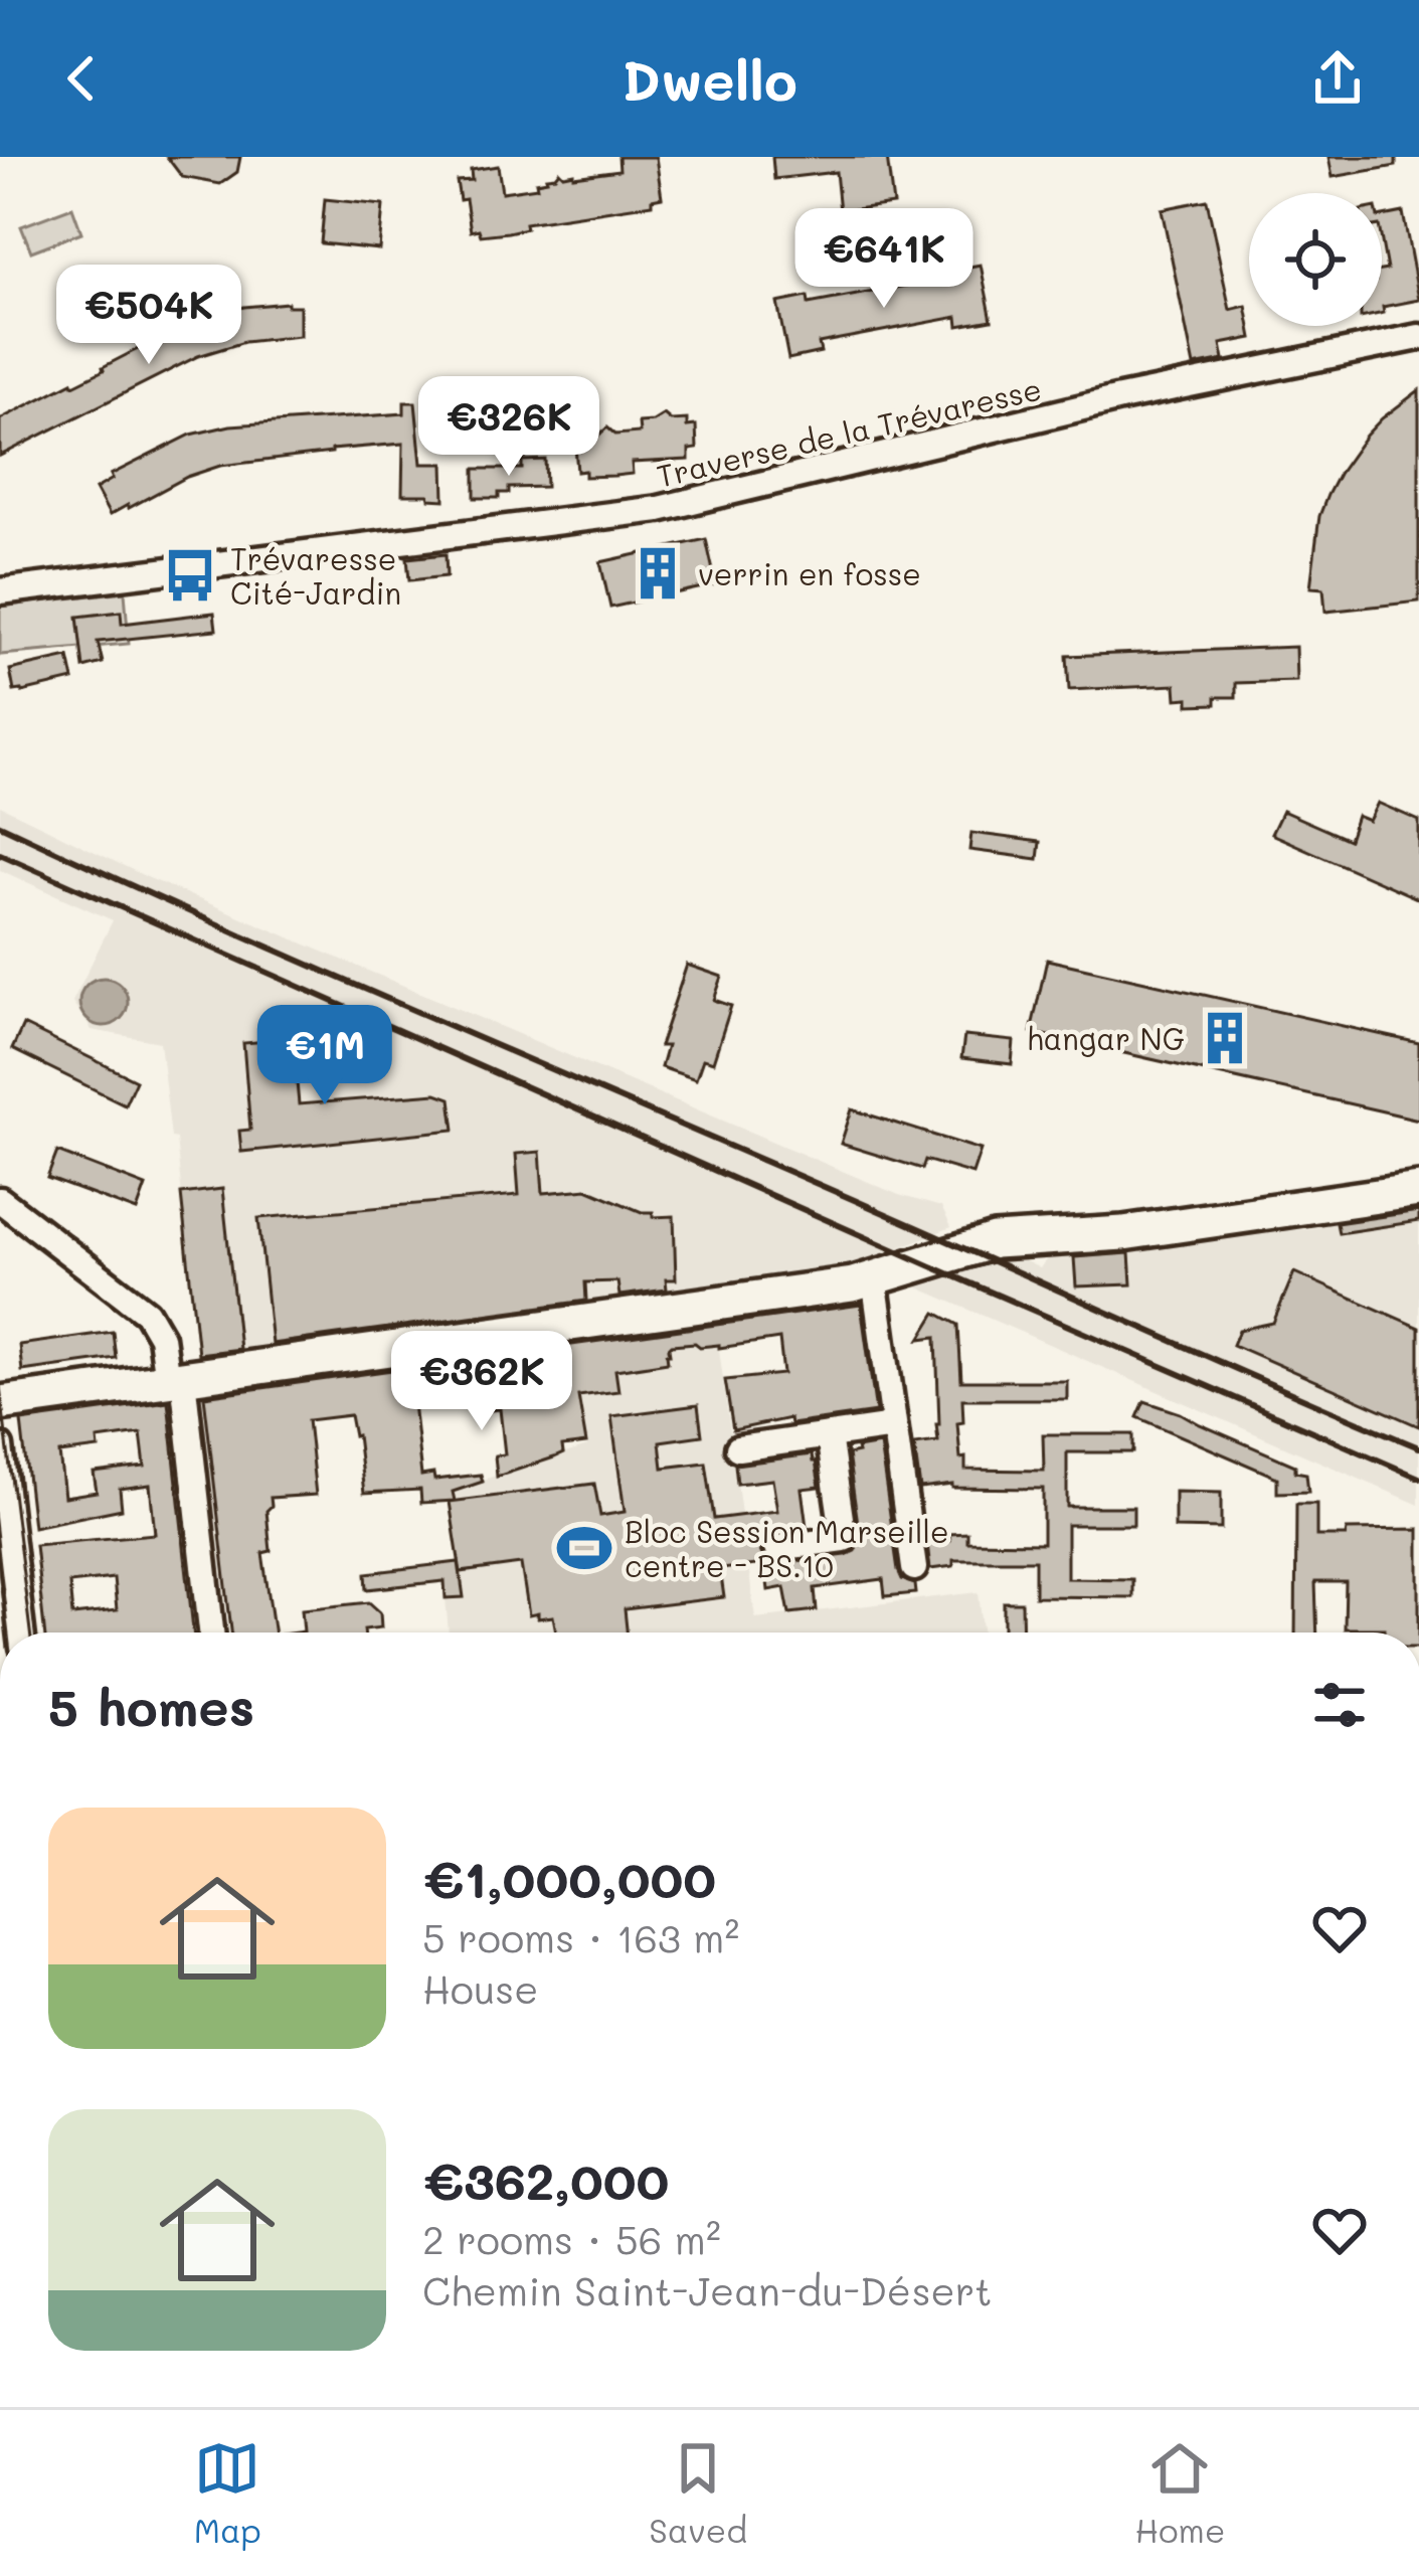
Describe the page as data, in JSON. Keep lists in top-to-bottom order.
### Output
{
  "streets": {
    "street": ["Traverse de la Trévaresse"]
  },
  "places": {
    "building": ["verrin en fosse", "hangar NG"],
    "bus stop": ["Trévaresse Cité-Jardin"],
    "sports": ["Bloc Session Marseille centre - BS.10"]
  },
  "page": {
    "header": "Dwello",
    "price": [
      "€641K",
      "€504K",
      "€326K",
      "€1M",
      "€362K"
    ],
    "heading": "5 homes",
    "list": [
      {
        "name": "€1,000,000",
        "note": "5 rooms · 163 m² · House"
      },
      {
        "name": "€362,000",
        "note": "2 rooms · 56 m² · Chemin Saint-Jean-du-Désert"
      }
    ],
    "tabs": ["Map", "Saved", "Home"]
  }
}
